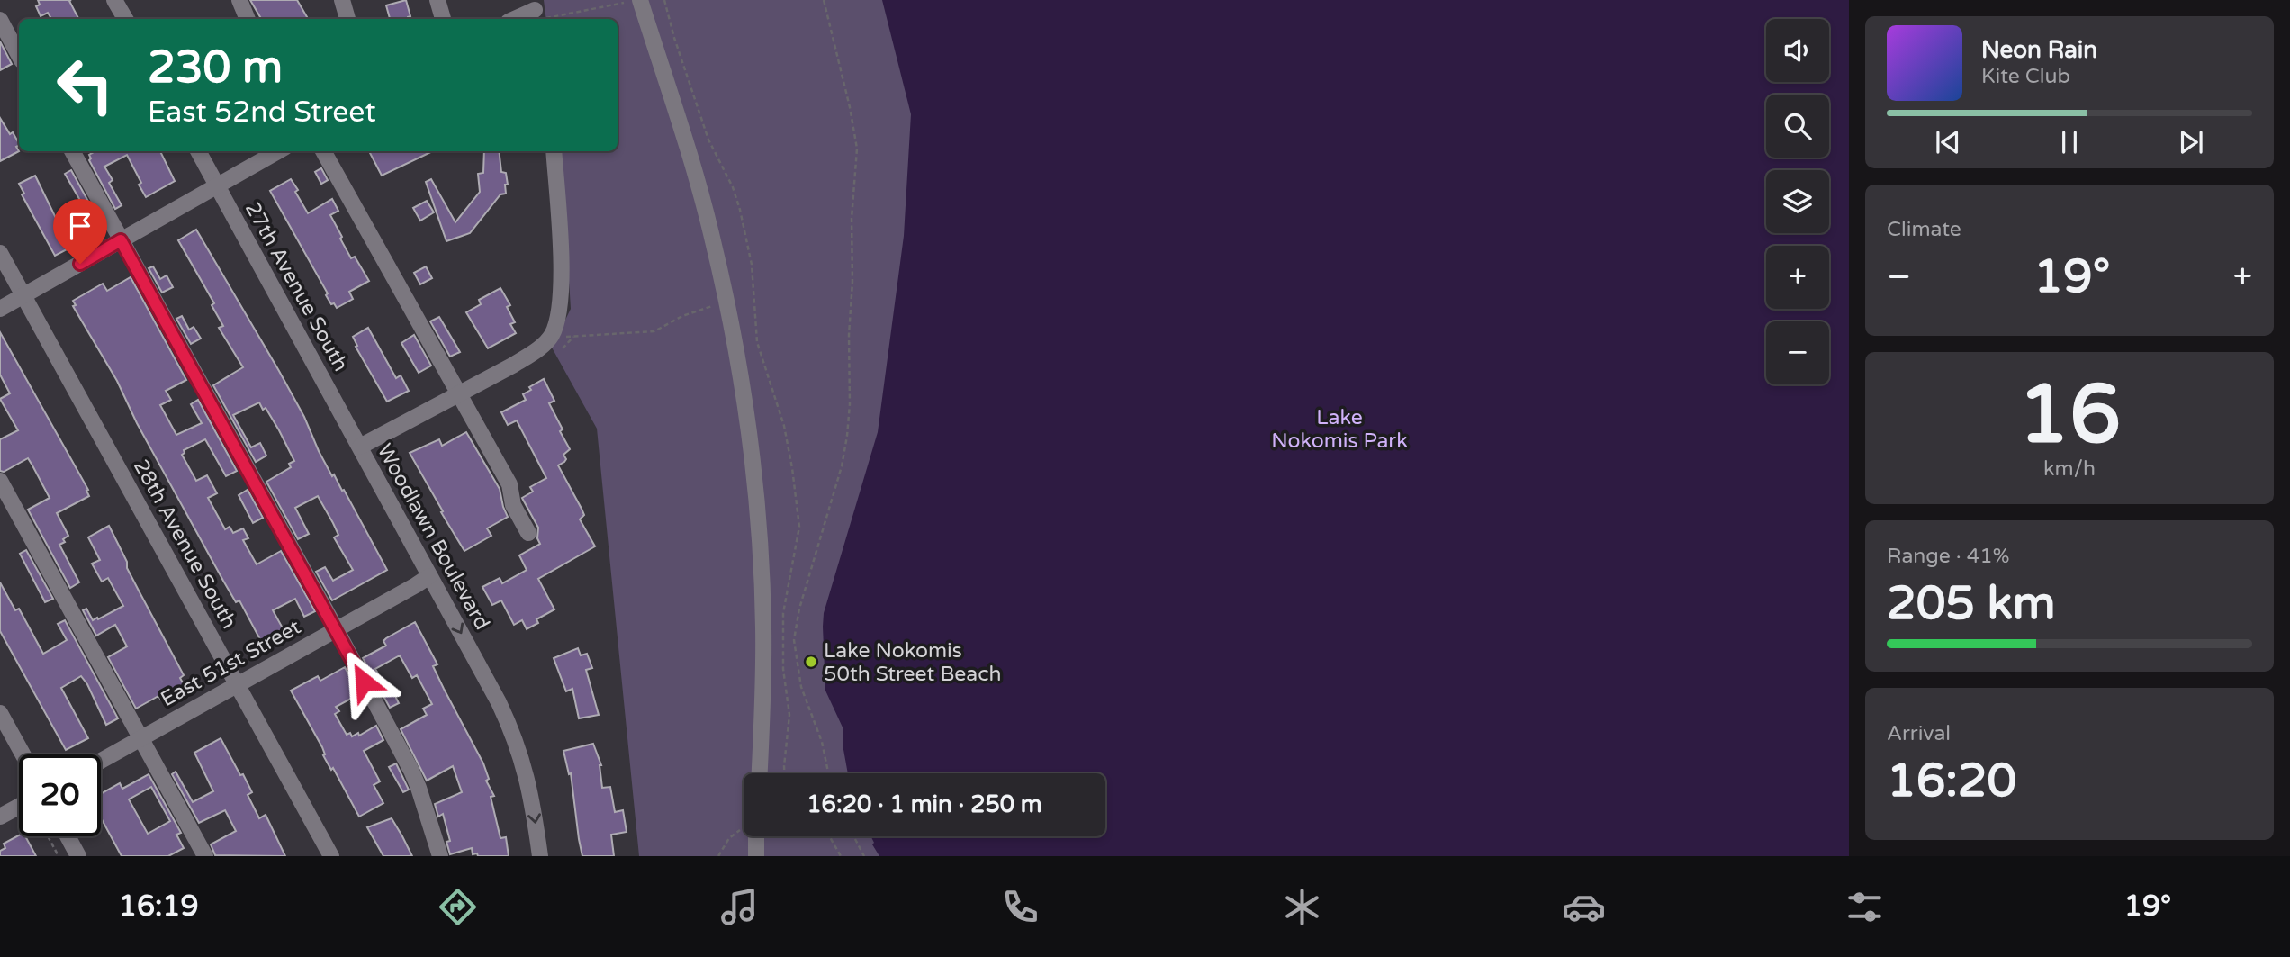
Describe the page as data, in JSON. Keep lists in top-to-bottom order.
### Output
{
  "streets": {
    "street": [
      "27th Avenue South",
      "Woodlawn Boulevard",
      "28th Avenue South",
      "East 51st Street"
    ]
  },
  "crossings": [
    ["27th Avenue South", "Woodlawn Boulevard"],
    ["Woodlawn Boulevard", "East 51st Street"],
    ["28th Avenue South", "East 51st Street"]
  ],
  "parks": ["Lake Nokomis Park"],
  "places": ["Lake Nokomis 50th Street Beach"],
  "page": {
    "map_buttons": ["+", "−"],
    "turn": ["230 m", "East 52nd Street"],
    "song": ["Neon Rain", "Kite Club"],
    "tile": [
      "Climate",
      ["16", "km/h"],
      ["Range · 41%", "205 km"],
      ["Arrival", "16:20"]
    ],
    "heat": ["−", "19°", "+"],
    "limit": "20",
    "trip": "16:20 · 1 min · 250 m",
    "tabs": ["16:19", "19°"]
  }
}
